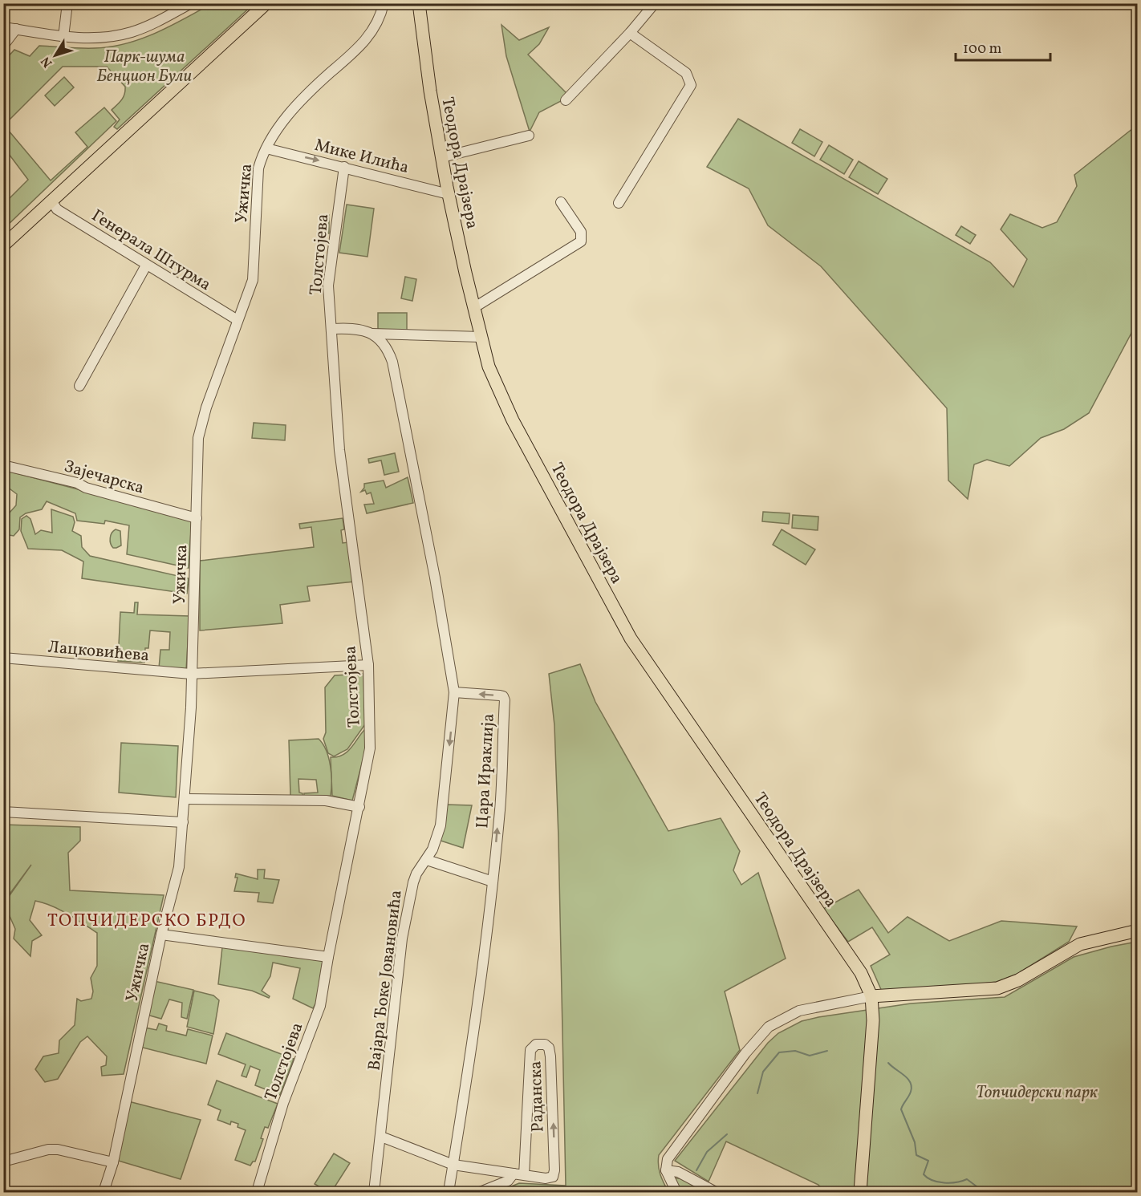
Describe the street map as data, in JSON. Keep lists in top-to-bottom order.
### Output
{
  "streets": {
    "main road": ["Теодора Драјзера"],
    "street": [
      "Мике Илића",
      "Ужичка",
      "Генерала Штурма",
      "Толстојева",
      "Зајечарска",
      "Лацковићева",
      "Цара Ираклија",
      "Вајара Ђоке Јовановића",
      "Раданска"
    ]
  },
  "crossings": [
    ["Мике Илића", "Теодора Драјзера"],
    ["Мике Илића", "Ужичка"],
    ["Мике Илића", "Толстојева"],
    ["Ужичка", "Генерала Штурма"],
    ["Ужичка", "Зајечарска"],
    ["Ужичка", "Лацковићева"],
    ["Толстојева", "Лацковићева"],
    ["Цара Ираклија", "Вајара Ђоке Јовановића"],
    ["Цара Ираклија", "Раданска"],
    ["Вајара Ђоке Јовановића", "Раданска"]
  ],
  "one_way": ["Мике Илића", "Цара Ираклија"],
  "districts": ["ТОПЧИДЕРСКО БРДО"],
  "parks": ["Парк-шума Бенцион Були", "Топчидерски парк"],
  "scale_bar": "100 m",
  "north": "bottom left"
}
